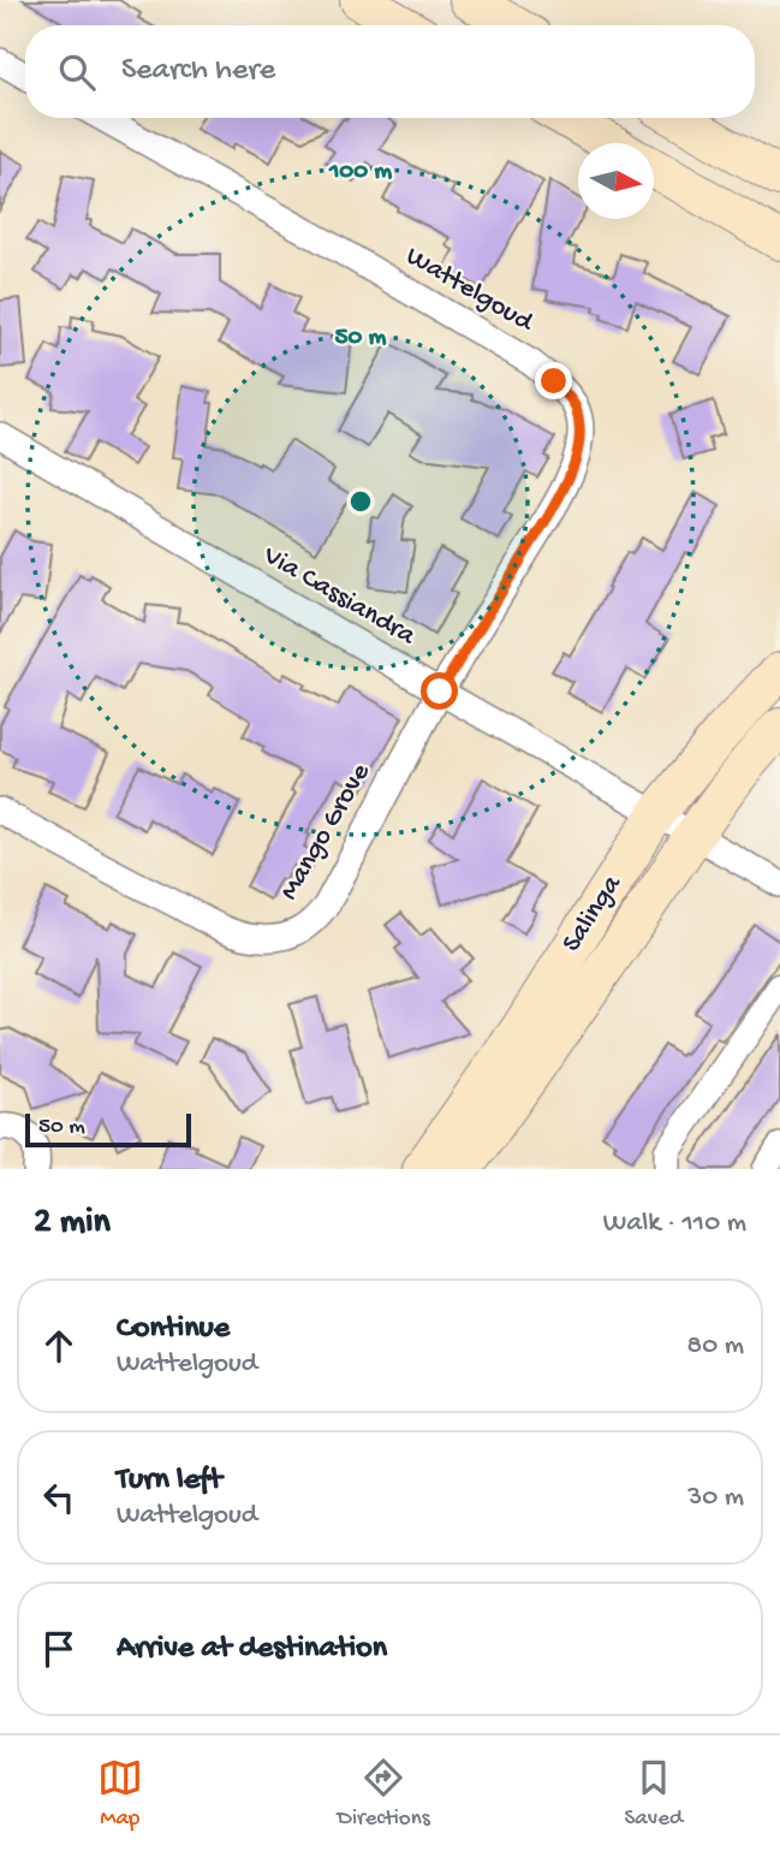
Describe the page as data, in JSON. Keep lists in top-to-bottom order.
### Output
{
  "streets": {
    "street": [
      "Wattelgoud",
      "Via Cassiandra",
      "Mango Grove",
      "Salinga"
    ]
  },
  "crossings": [
    ["Wattelgoud", "Via Cassiandra"],
    ["Wattelgoud", "Mango Grove"],
    ["Via Cassiandra", "Mango Grove"],
    ["Via Cassiandra", "Salinga"]
  ],
  "scale_bar": "50 m",
  "north": "right",
  "page": {
    "search": "Search here",
    "scale": "50 m",
    "heading": ["2 min", "Walk · 110 m"],
    "list": [
      ["Continue", "Wattelgoud", "80 m"],
      ["Turn left", "Wattelgoud", "30 m"],
      "Arrive at destination"
    ],
    "nav": ["Map", "Directions", "Saved"]
  },
  "rings": ["100 m", "50 m"]
}
